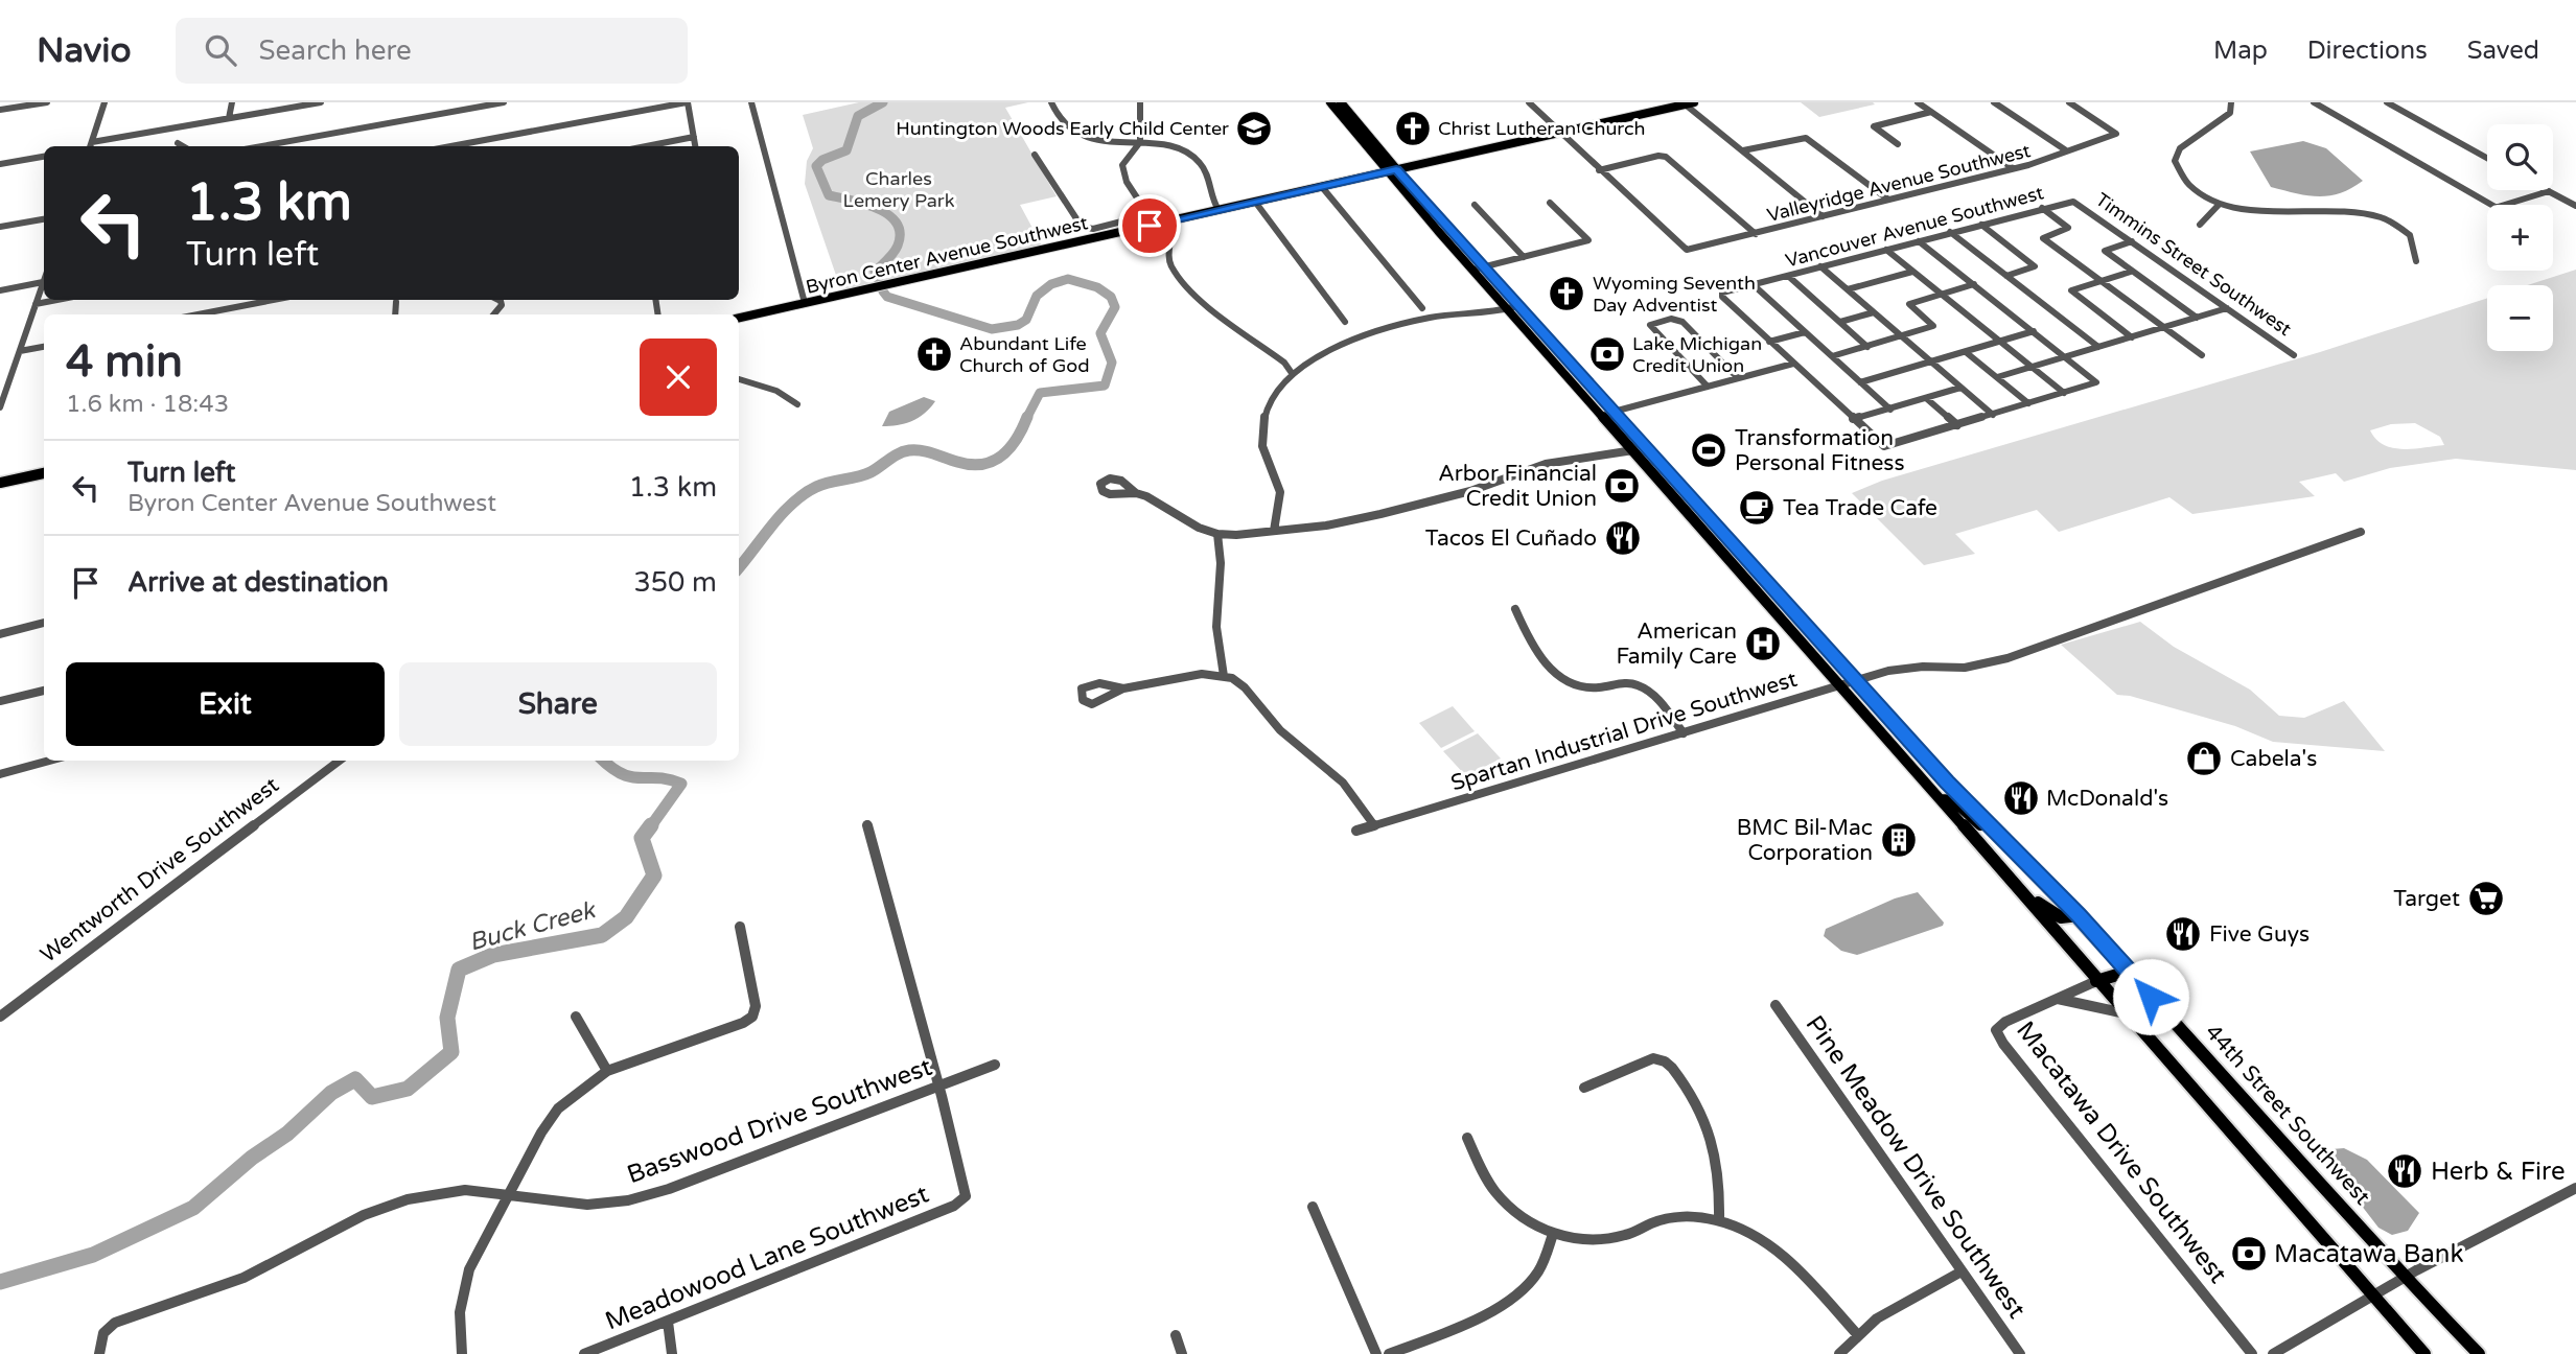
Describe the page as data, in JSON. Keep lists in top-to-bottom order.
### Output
{
  "streets": {
    "main road": ["Byron Center Avenue Southwest", "44th Street Southwest"],
    "street": [
      "Valleyridge Avenue Southwest",
      "Vancouver Avenue Southwest",
      "Timmins Street Southwest",
      "Spartan Industrial Drive Southwest",
      "Wentworth Drive Southwest",
      "Basswood Drive Southwest",
      "Macatawa Drive Southwest",
      "Pine Meadow Drive Southwest",
      "Meadowood Lane Southwest"
    ]
  },
  "crossings": [
    ["Vancouver Avenue Southwest", "Timmins Street Southwest"],
    ["Byron Center Avenue Southwest", "44th Street Southwest"],
    ["Spartan Industrial Drive Southwest", "44th Street Southwest"],
    ["Basswood Drive Southwest", "Meadowood Lane Southwest"]
  ],
  "water": ["Buck Creek"],
  "parks": ["Charles Lemery Park"],
  "places": {
    "school or university": ["Huntington Woods Early Child Center"],
    "church": ["Christ Lutheran Church", "Wyoming Seventh Day Adventist", "Abundant Life Church of God"],
    "bank": ["Lake Michigan Credit Union", "Arbor Financial Credit Union", "Macatawa Bank"],
    "sports": ["Transformation Personal Fitness"],
    "cafe": ["Tea Trade Cafe"],
    "restaurant": [
      "Tacos El Cuñado",
      "McDonald's",
      "Five Guys",
      "Herb & Fire"
    ],
    "hospital": ["American Family Care"],
    "shop": ["Cabela's"],
    "building": ["BMC Bil-Mac Corporation"],
    "supermarket": ["Target"]
  },
  "page": {
    "header": "Navio",
    "search": "Search here",
    "nav": ["Map", "Directions", "Saved"],
    "map_buttons": ["+", "−"],
    "turn": ["1.3 km", "Turn left"],
    "heading": ["4 min", "1.6 km · 18:43"],
    "list": [
      {
        "name": "Turn left",
        "note": "Byron Center Avenue Southwest",
        "value": "1.3 km"
      },
      {
        "name": "Arrive at destination",
        "value": "350 m"
      }
    ],
    "buttons": ["Exit", "Share"]
  }
}
